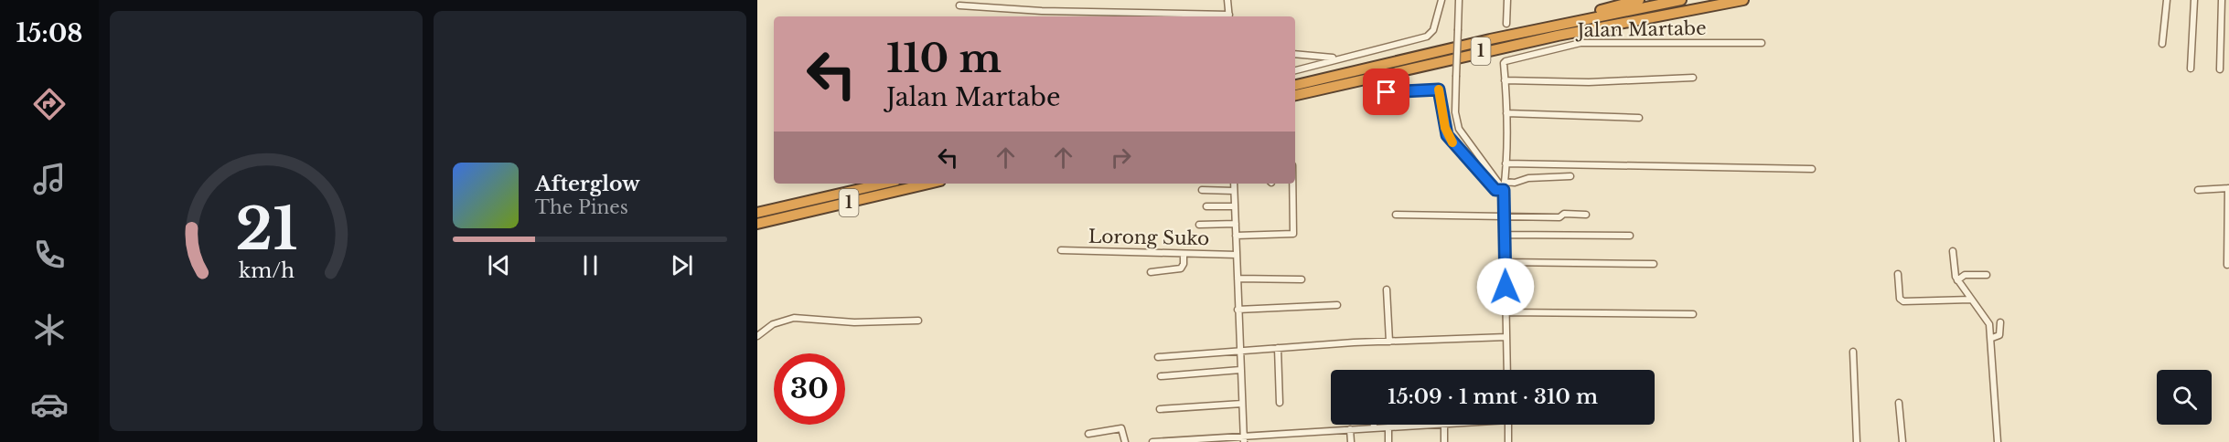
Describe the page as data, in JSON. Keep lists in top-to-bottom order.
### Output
{
  "streets": {
    "highway": ["1"],
    "street": ["Jalan Martabe", "Lorong Suko"]
  },
  "page": {
    "tabs": "15:08",
    "turn": ["110 m", "Jalan Martabe"],
    "song": ["Afterglow", "The Pines"],
    "limit": "30",
    "trip": "15:09 · 1 mnt · 310 m",
    "gauge": ["21", "km/h"]
  }
}
